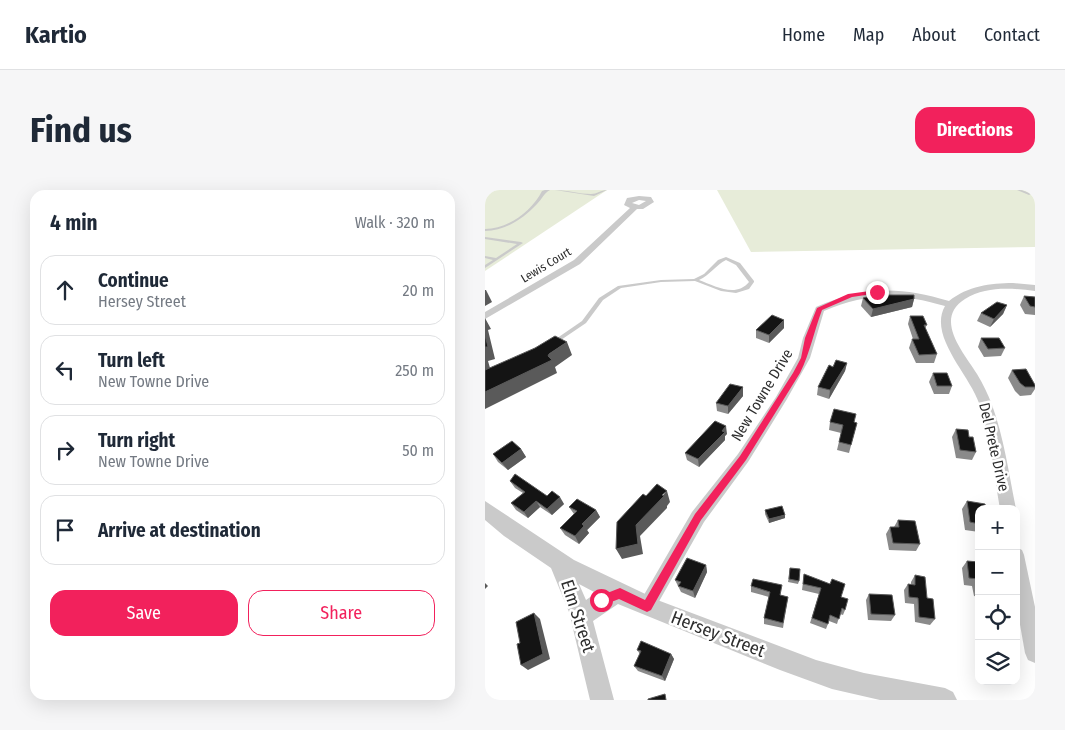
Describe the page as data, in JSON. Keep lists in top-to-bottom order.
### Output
{
  "streets": {
    "street": [
      "Lewis Court",
      "New Towne Drive",
      "Del Prete Drive",
      "Elm Street",
      "Hersey Street"
    ]
  },
  "crossings": [
    ["New Towne Drive", "Del Prete Drive"],
    ["New Towne Drive", "Hersey Street"],
    ["Elm Street", "Hersey Street"]
  ],
  "page": {
    "header": "Kartio",
    "nav": [
      "Home",
      "Map",
      "About",
      "Contact"
    ],
    "buttons": [
      "Directions",
      ["Save", "Share"]
    ],
    "title": "Find us",
    "heading": ["4 min", "Walk · 320 m"],
    "list": [
      ["Continue", "Hersey Street", "20 m"],
      ["Turn left", "New Towne Drive", "250 m"],
      ["Turn right", "New Towne Drive", "50 m"],
      "Arrive at destination"
    ],
    "map_buttons": ["+", "−"]
  }
}
